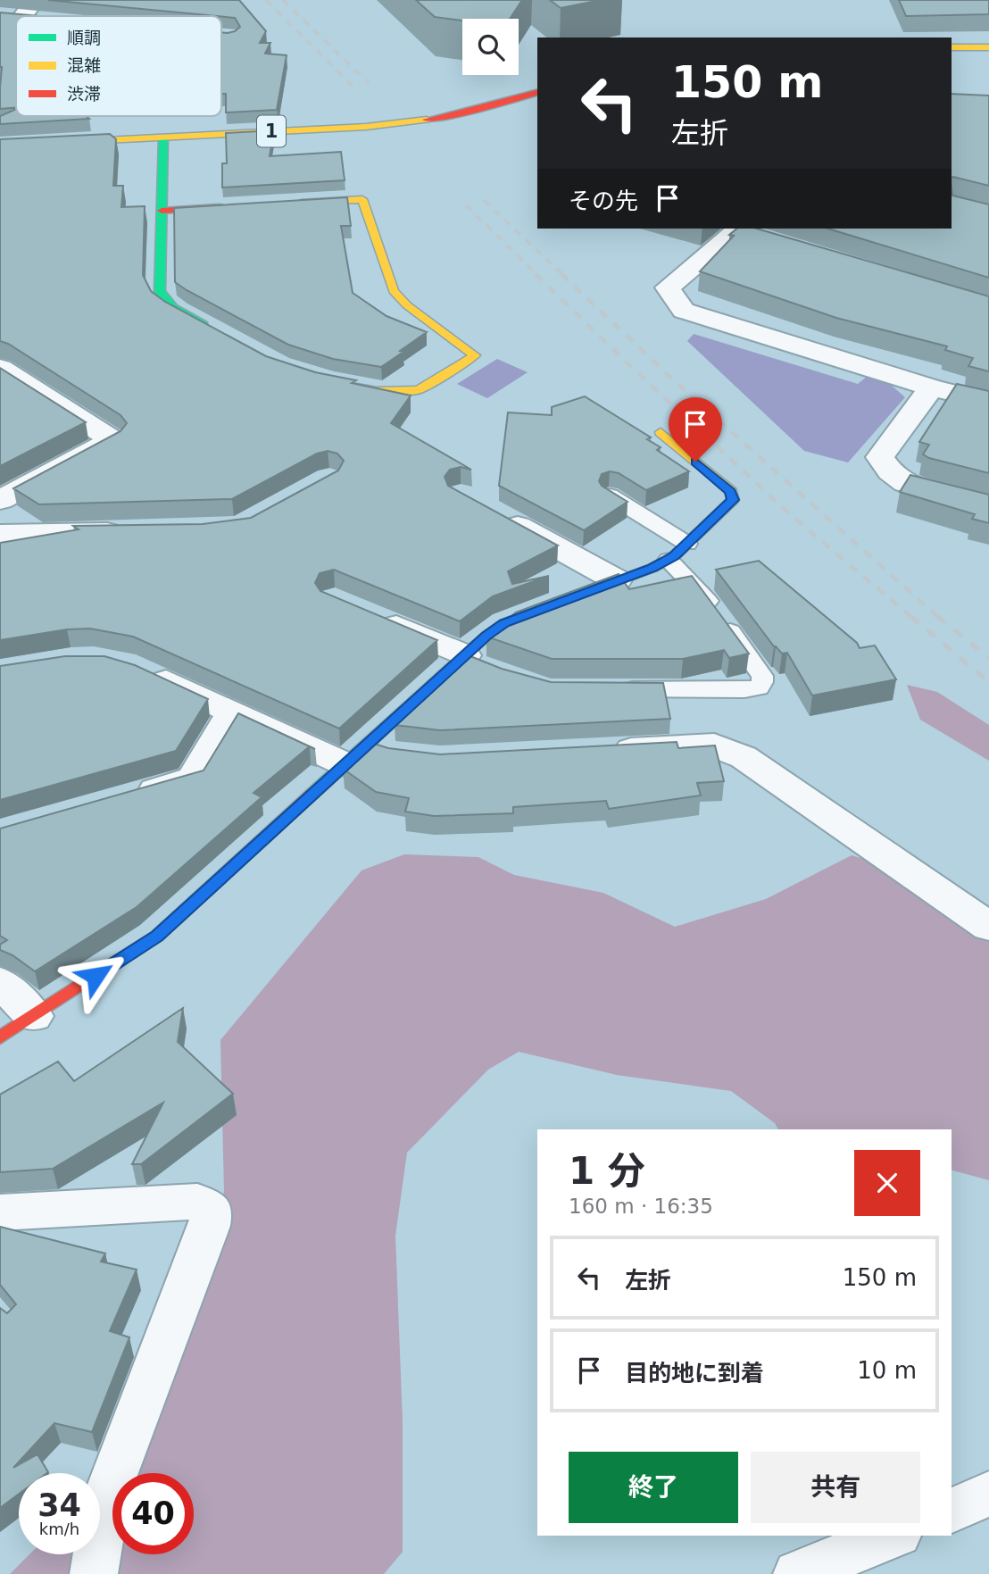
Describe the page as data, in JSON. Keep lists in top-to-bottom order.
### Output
{
  "streets": {
    "main road": ["1"]
  },
  "legend": ["順調", "混雑", "渋滞"],
  "page": {
    "turn": ["150 m", "左折"],
    "then": "その先",
    "heading": ["1 分", "160 m · 16:35"],
    "list": [
      {
        "name": "左折",
        "value": "150 m"
      },
      {
        "name": "目的地に到着",
        "value": "10 m"
      }
    ],
    "buttons": ["終了", "共有"],
    "speed": "34 km/h",
    "limit": "40"
  }
}
